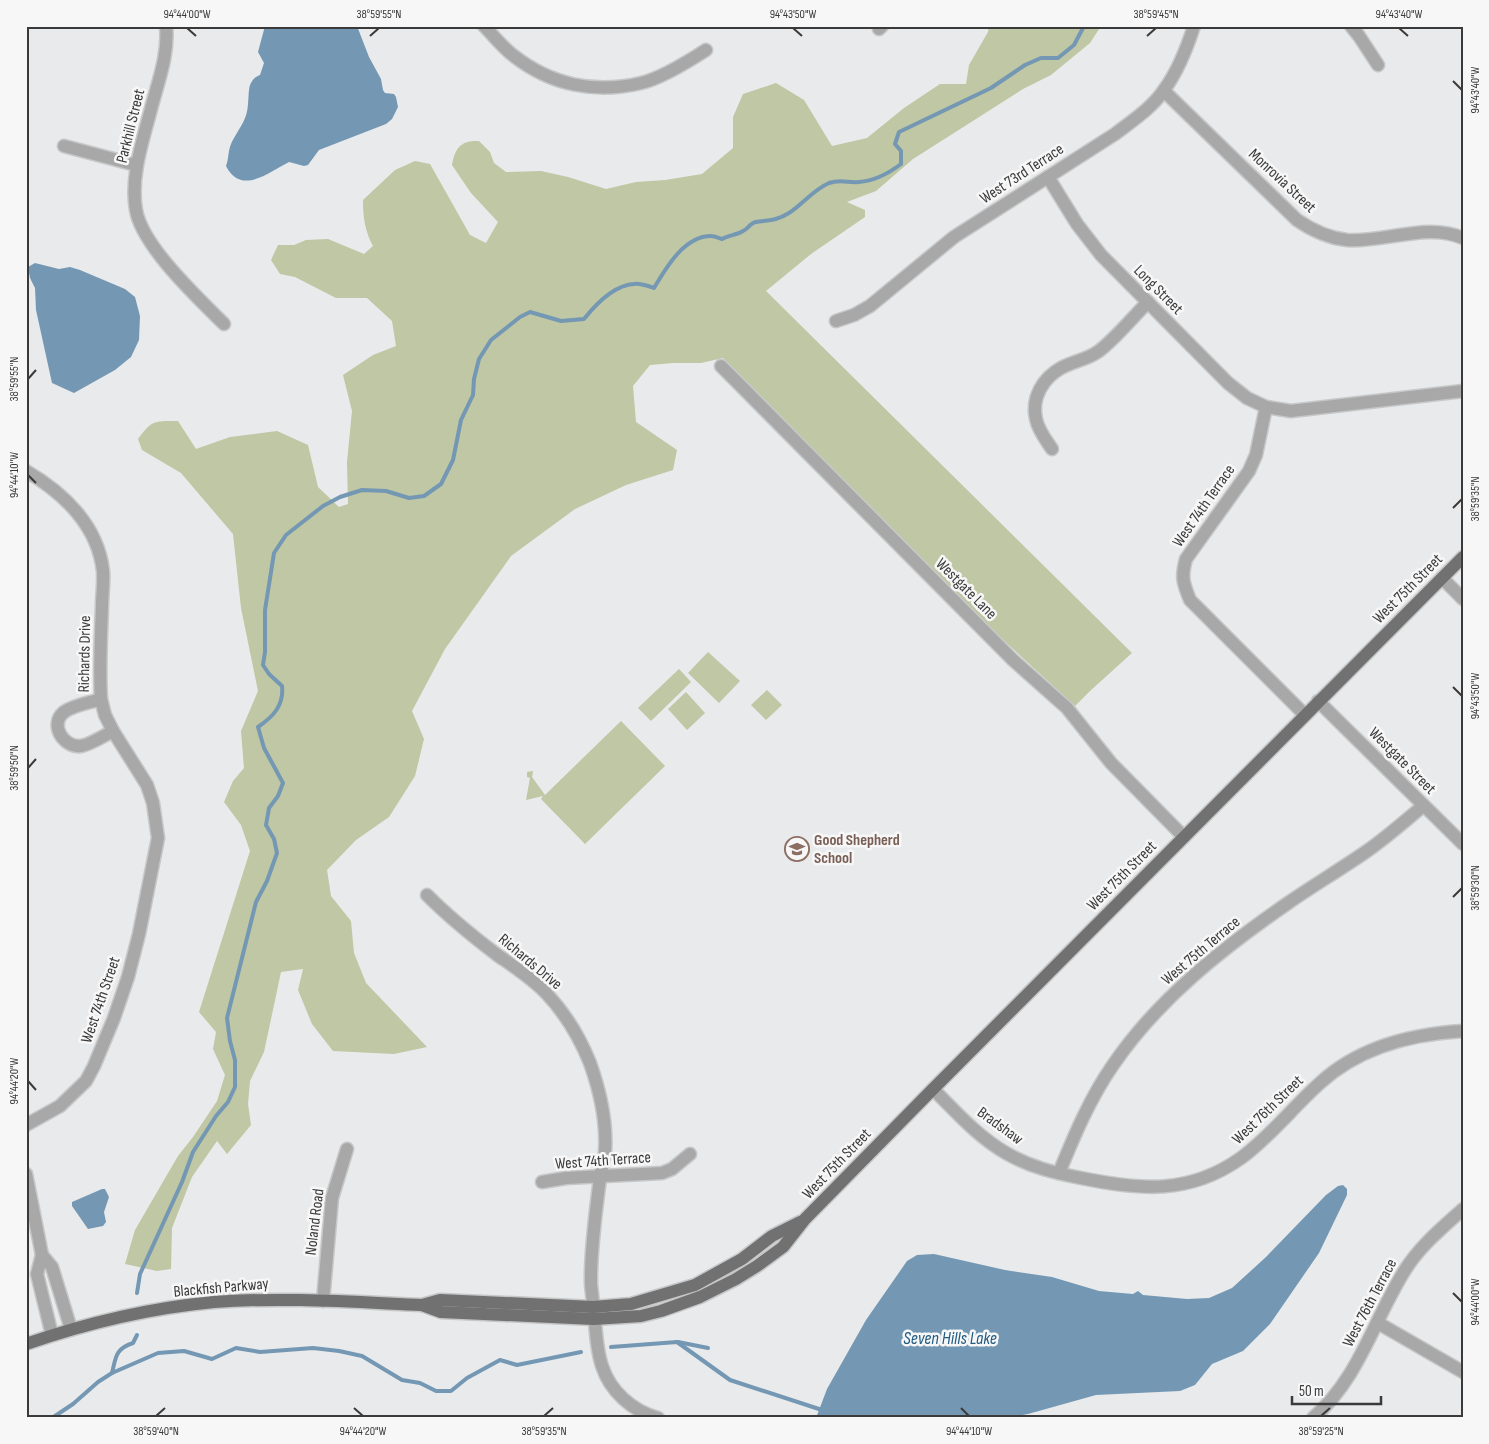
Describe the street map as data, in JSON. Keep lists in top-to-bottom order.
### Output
{
  "streets": {
    "main road": ["West 75th Street", "Blackfish Parkway"],
    "street": [
      "Parkhill Street",
      "West 73rd Terrace",
      "Monrovia Street",
      "Long Street",
      "West 74th Terrace",
      "Westgate Lane",
      "Richards Drive",
      "Westgate Street",
      "West 75th Terrace",
      "West 74th Street",
      "West 76th Street",
      "Bradshaw",
      "Noland Road",
      "West 76th Terrace"
    ]
  },
  "crossings": [
    ["West 73rd Terrace", "Monrovia Street"],
    ["West 73rd Terrace", "Long Street"],
    ["Long Street", "West 74th Terrace"],
    ["West 74th Terrace", "West 75th Street"],
    ["West 74th Terrace", "Richards Drive"],
    ["Westgate Lane", "West 75th Street"],
    ["West 75th Street", "Richards Drive"],
    ["West 75th Street", "Westgate Street"],
    ["West 75th Street", "Bradshaw"],
    ["West 75th Street", "Blackfish Parkway"],
    ["Richards Drive", "West 74th Street"],
    ["Richards Drive", "Blackfish Parkway"],
    ["Westgate Street", "West 75th Terrace"],
    ["West 75th Terrace", "West 76th Street"],
    ["West 75th Terrace", "Bradshaw"],
    ["West 76th Street", "Bradshaw"],
    ["Noland Road", "Blackfish Parkway"]
  ],
  "water": ["Seven Hills Lake"],
  "places": {
    "school or university": ["Good Shepherd School"]
  },
  "scale_bar": "50 m",
  "coordinates": [
    "94°44'00\"W",
    "38°59'55\"N",
    "94°43'50\"W",
    "38°59'45\"N",
    "94°43'40\"W",
    "94°44'10\"W",
    "38°59'35\"N",
    "38°59'50\"N",
    "38°59'30\"N",
    "94°44'20\"W",
    "38°59'40\"N",
    "38°59'25\"N"
  ]
}
